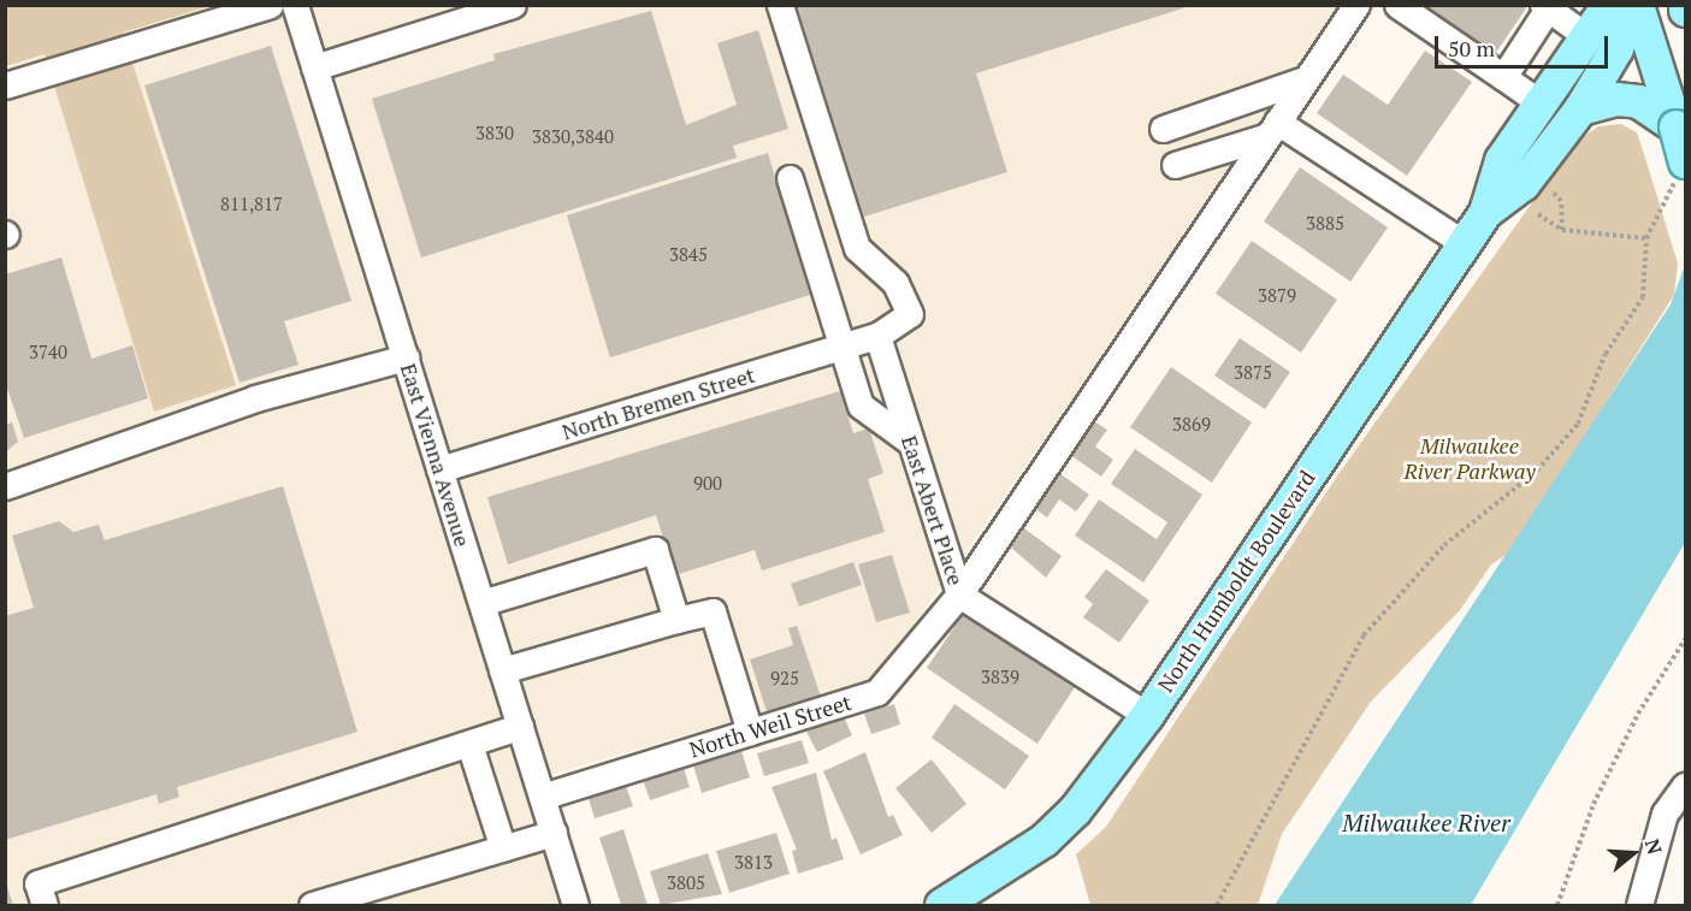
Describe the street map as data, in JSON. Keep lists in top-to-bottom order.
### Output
{
  "streets": {
    "main road": ["North Humboldt Boulevard"],
    "street": [
      "North Bremen Street",
      "East Vienna Avenue",
      "East Abert Place",
      "North Weil Street"
    ]
  },
  "crossings": [
    ["North Bremen Street", "East Vienna Avenue"],
    ["North Bremen Street", "East Abert Place"],
    ["East Vienna Avenue", "North Weil Street"],
    ["East Abert Place", "North Humboldt Boulevard"],
    ["East Abert Place", "North Weil Street"]
  ],
  "water": ["Milwaukee River"],
  "parks": ["Milwaukee River Parkway"],
  "house_numbers": [
    "3830",
    "3830,3840",
    "811,817",
    "3885",
    "3845",
    "3879",
    "3740",
    "3875",
    "3869",
    "900",
    "3839",
    "925",
    "3813",
    "3805"
  ],
  "scale_bar": "50 m",
  "north": "right"
}
